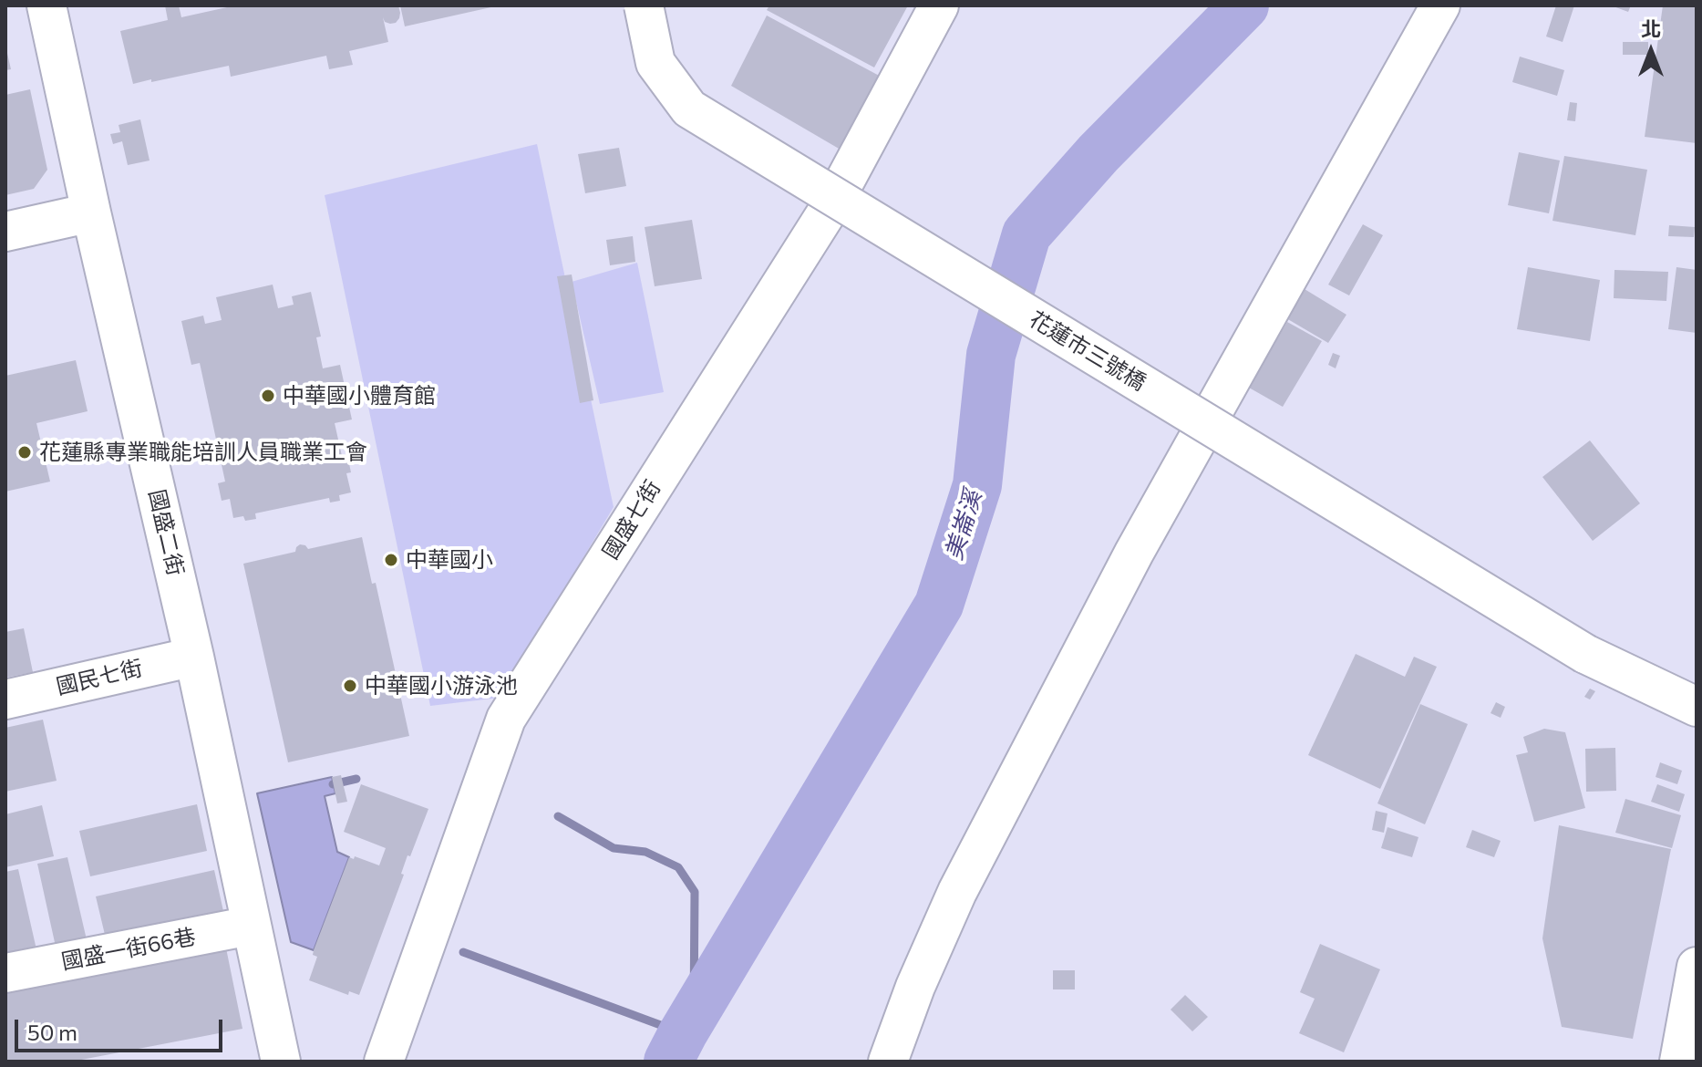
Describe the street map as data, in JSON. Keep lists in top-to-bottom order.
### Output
{
  "streets": {
    "street": [
      "花蓮市三號橋",
      "國盛七街",
      "國盛二街",
      "國民七街",
      "國盛一街66巷"
    ]
  },
  "crossings": [
    ["國盛二街", "國民七街"],
    ["國盛二街", "國盛一街66巷"]
  ],
  "water": ["美崙溪"],
  "places": [
    "中華國小體育館",
    "花蓮縣專業職能培訓人員職業工會",
    "中華國小",
    "中華國小游泳池"
  ],
  "scale_bar": "50 m",
  "north": "top"
}
